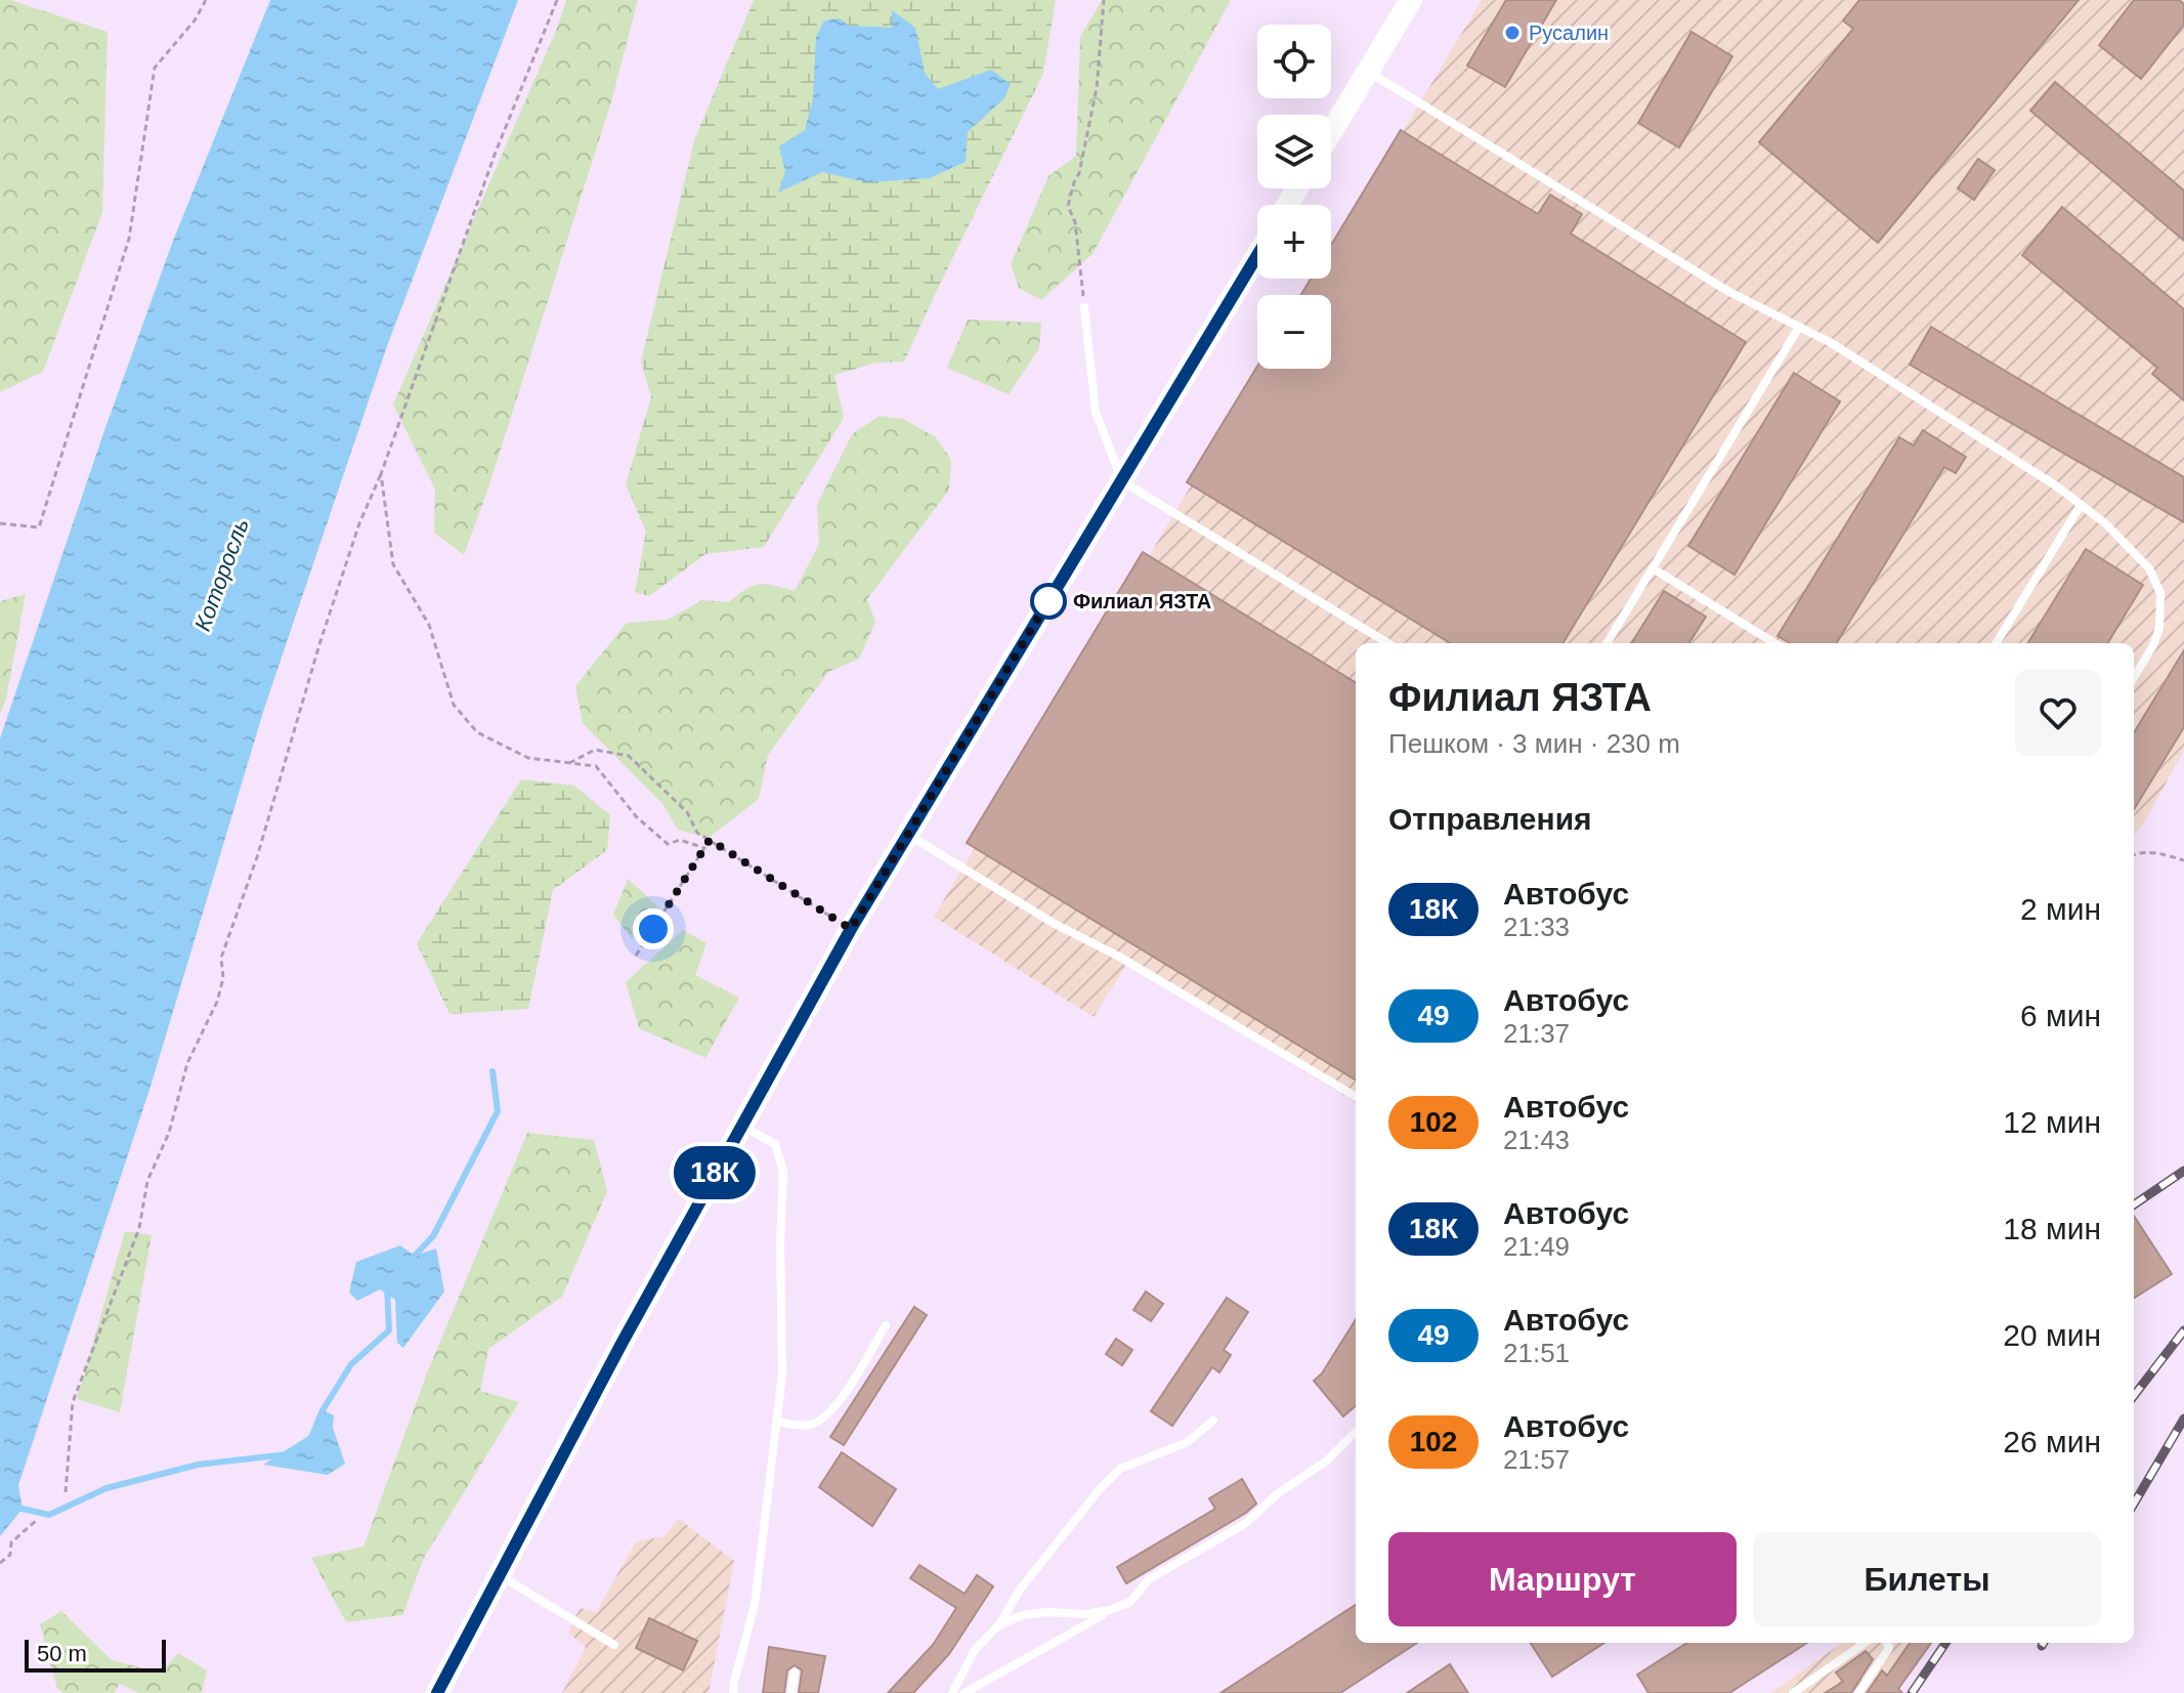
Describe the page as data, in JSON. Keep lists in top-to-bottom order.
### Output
{
  "water": ["Которосль"],
  "places": ["Русалин", "Филиал ЯЗТА"],
  "lines": ["bus line 18К"],
  "scale_bar": "50 m",
  "page": {
    "on_map": "18К",
    "map_buttons": ["+", "−"],
    "heading": [
      ["Филиал ЯЗТА", "Пешком · 3 мин · 230 m"],
      "Отправления"
    ],
    "list": [
      {
        "mark": "18К",
        "name": "Автобус",
        "note": "21:33",
        "value": "2 мин"
      },
      {
        "mark": "49",
        "name": "Автобус",
        "note": "21:37",
        "value": "6 мин"
      },
      {
        "mark": "102",
        "name": "Автобус",
        "note": "21:43",
        "value": "12 мин"
      },
      {
        "mark": "18К",
        "name": "Автобус",
        "note": "21:49",
        "value": "18 мин"
      },
      {
        "mark": "49",
        "name": "Автобус",
        "note": "21:51",
        "value": "20 мин"
      },
      {
        "mark": "102",
        "name": "Автобус",
        "note": "21:57",
        "value": "26 мин"
      }
    ],
    "buttons": ["Маршрут", "Билеты"],
    "scale": "50 m"
  }
}
